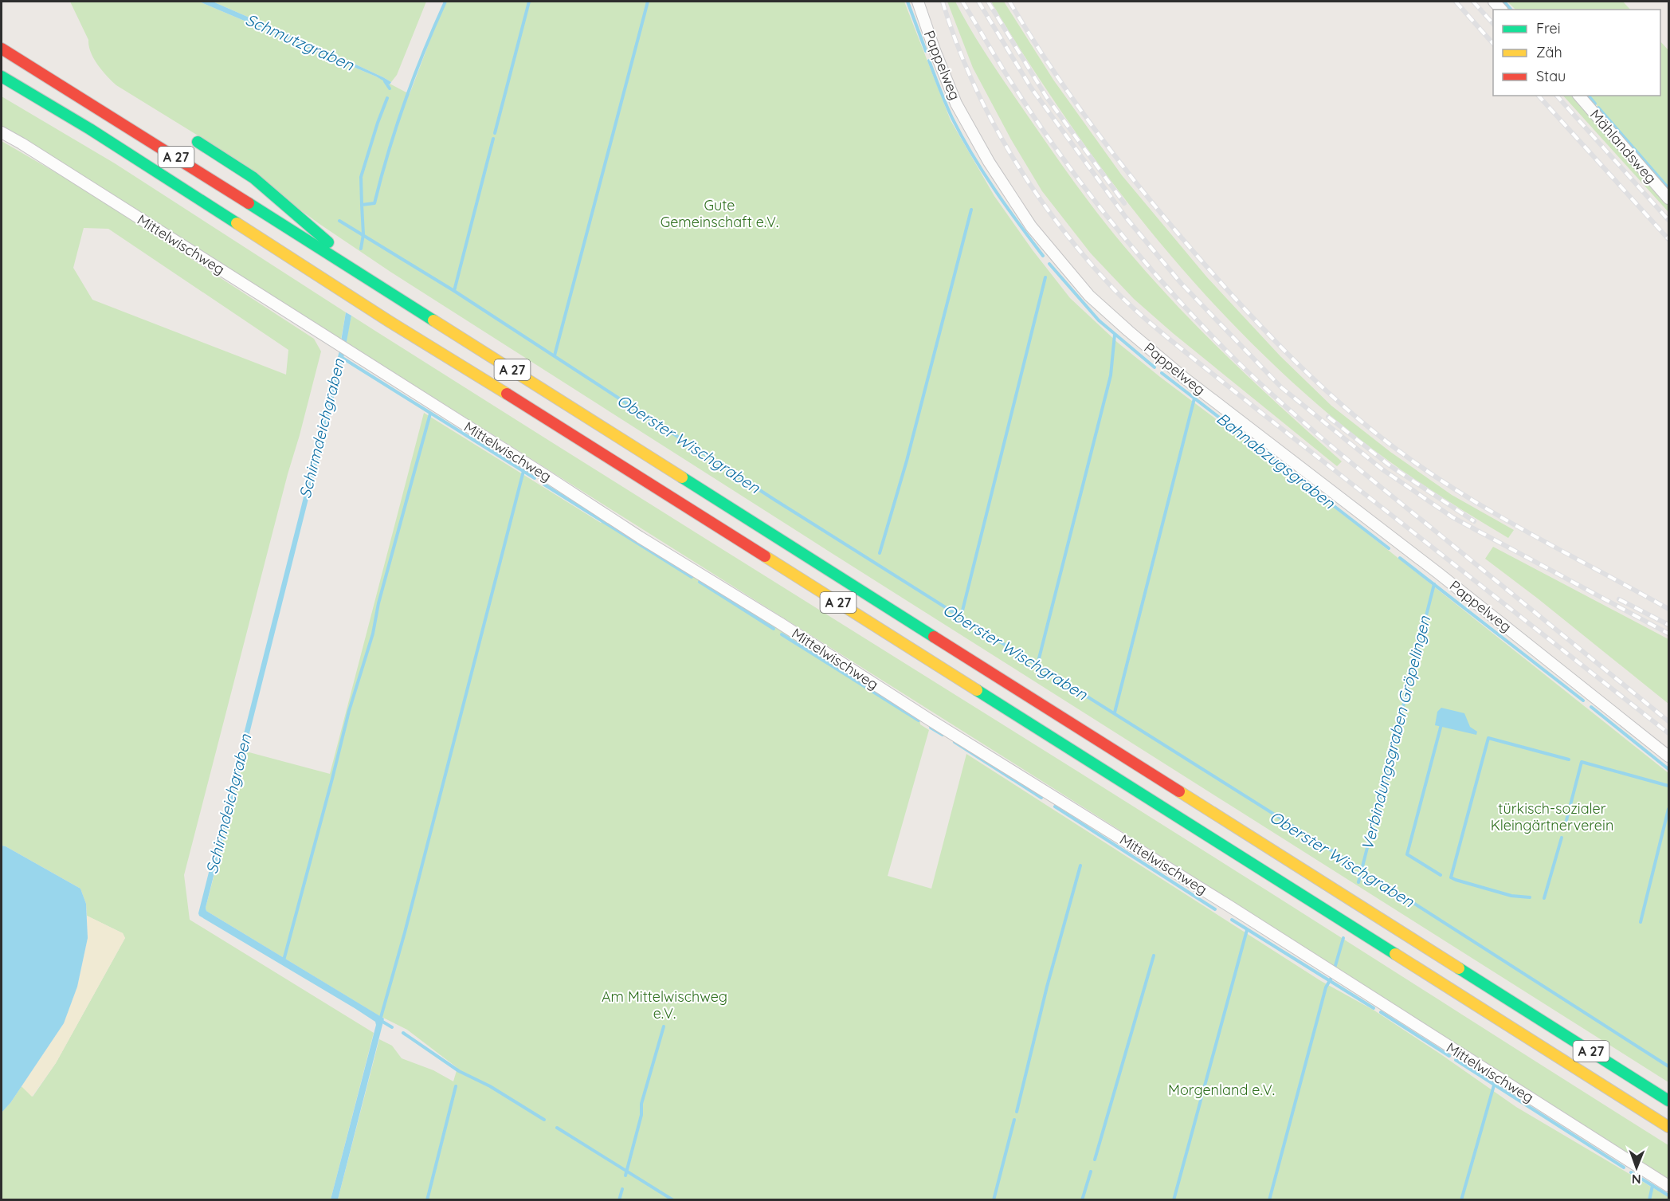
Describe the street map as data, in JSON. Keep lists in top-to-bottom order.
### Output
{
  "streets": {
    "highway": ["A 27"],
    "street": ["Pappelweg", "Mählandsweg", "Mittelwischweg"]
  },
  "water": [
    "Schmutzgraben",
    "Schirmdeichgraben",
    "Oberster Wischgraben",
    "Bahnabzugsgraben",
    "Verbindungsgraben Gröpelingen"
  ],
  "parks": [
    "Gute Gemeinschaft e.V.",
    "türkisch-sozialer Kleingärtnerverein",
    "Am Mittelwischweg e.V.",
    "Morgenland e.V."
  ],
  "legend": ["Frei", "Zäh", "Stau"],
  "north": "bottom"
}
